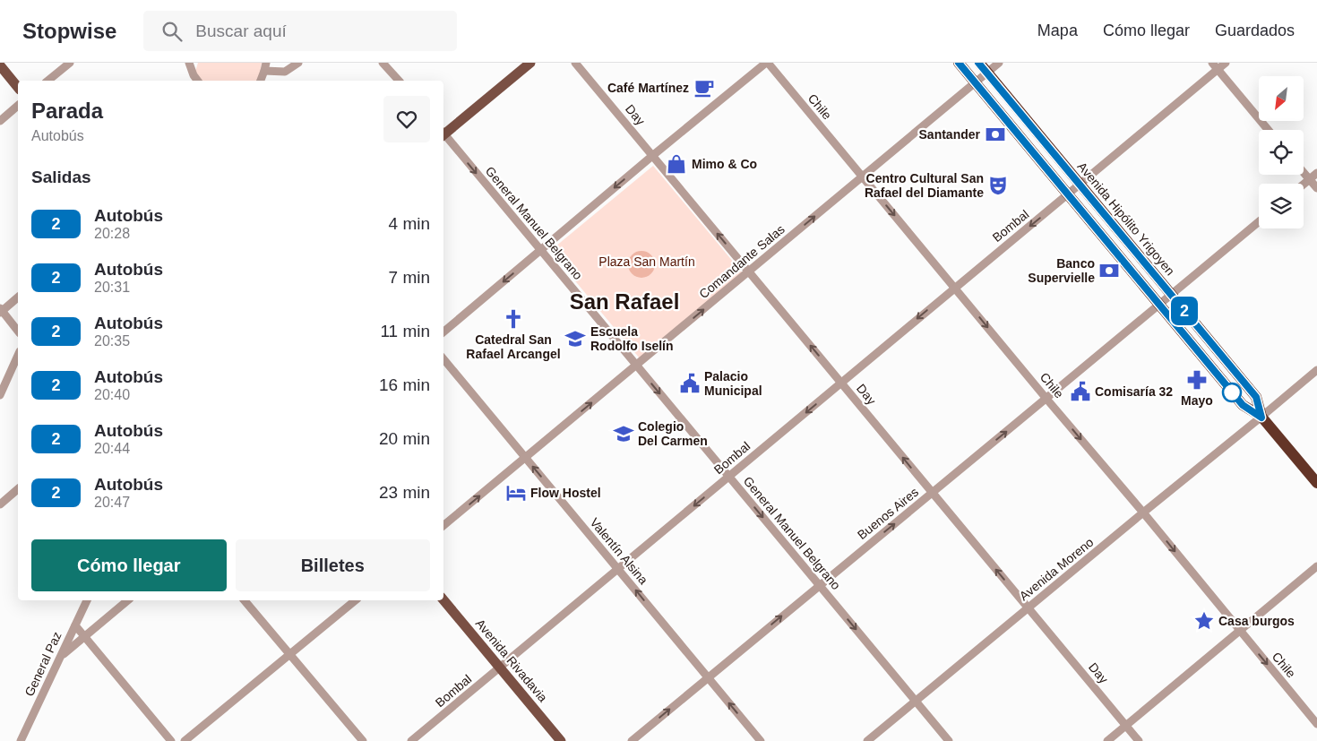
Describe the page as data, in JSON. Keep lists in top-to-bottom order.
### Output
{
  "streets": {
    "highway": ["Avenida Hipólito Yrigoyen"],
    "main road": ["Avenida Rivadavia"],
    "street": [
      "Chile",
      "Day",
      "General Manuel Belgrano",
      "Bombal",
      "Comandante Salas",
      "Buenos Aires",
      "Valentín Alsina",
      "Avenida Moreno",
      "General Paz"
    ]
  },
  "crossings": [
    ["Chile", "Bombal"],
    ["Chile", "Comandante Salas"],
    ["Chile", "Buenos Aires"],
    ["Chile", "Avenida Moreno"],
    ["Day", "Bombal"],
    ["Day", "Comandante Salas"],
    ["Day", "Buenos Aires"],
    ["Day", "Avenida Moreno"],
    ["Avenida Hipólito Yrigoyen", "Bombal"],
    ["Avenida Hipólito Yrigoyen", "Comandante Salas"],
    ["Avenida Hipólito Yrigoyen", "Buenos Aires"],
    ["Avenida Hipólito Yrigoyen", "Avenida Moreno"],
    ["General Manuel Belgrano", "Bombal"],
    ["General Manuel Belgrano", "Comandante Salas"],
    ["General Manuel Belgrano", "Buenos Aires"],
    ["General Manuel Belgrano", "Avenida Moreno"],
    ["Bombal", "Valentín Alsina"],
    ["Bombal", "Avenida Rivadavia"],
    ["Comandante Salas", "Valentín Alsina"],
    ["Buenos Aires", "Valentín Alsina"]
  ],
  "one_way": [
    "Chile",
    "Day",
    "General Manuel Belgrano",
    "Bombal",
    "Comandante Salas",
    "Buenos Aires",
    "Valentín Alsina"
  ],
  "districts": ["San Rafael"],
  "parks": ["Plaza San Martín"],
  "places": {
    "cafe": ["Café Martínez"],
    "bank": ["Santander", "Banco Supervielle"],
    "shop": ["Mimo & Co"],
    "theatre": ["Centro Cultural San Rafael del Diamante"],
    "church": ["Catedral San Rafael Arcangel"],
    "school or university": ["Escuela Rodolfo Iselín", "Colegio Del Carmen"],
    "pharmacy": ["Mayo"],
    "public building": ["Palacio Municipal", "Comisaría 32"],
    "hotel": ["Flow Hostel"],
    "place": ["Casa burgos"]
  },
  "lines": ["bus line 2"],
  "north": "bottom left",
  "page": {
    "header": "Stopwise",
    "search": "Buscar aquí",
    "nav": ["Mapa", "Cómo llegar", "Guardados"],
    "on_map": "2",
    "heading": [
      ["Parada", "Autobús"],
      "Salidas"
    ],
    "list": [
      {
        "mark": "2",
        "name": "Autobús",
        "note": "20:28",
        "value": "4 min"
      },
      {
        "mark": "2",
        "name": "Autobús",
        "note": "20:31",
        "value": "7 min"
      },
      {
        "mark": "2",
        "name": "Autobús",
        "note": "20:35",
        "value": "11 min"
      },
      {
        "mark": "2",
        "name": "Autobús",
        "note": "20:40",
        "value": "16 min"
      },
      {
        "mark": "2",
        "name": "Autobús",
        "note": "20:44",
        "value": "20 min"
      },
      {
        "mark": "2",
        "name": "Autobús",
        "note": "20:47",
        "value": "23 min"
      }
    ],
    "buttons": ["Cómo llegar", "Billetes"]
  }
}
